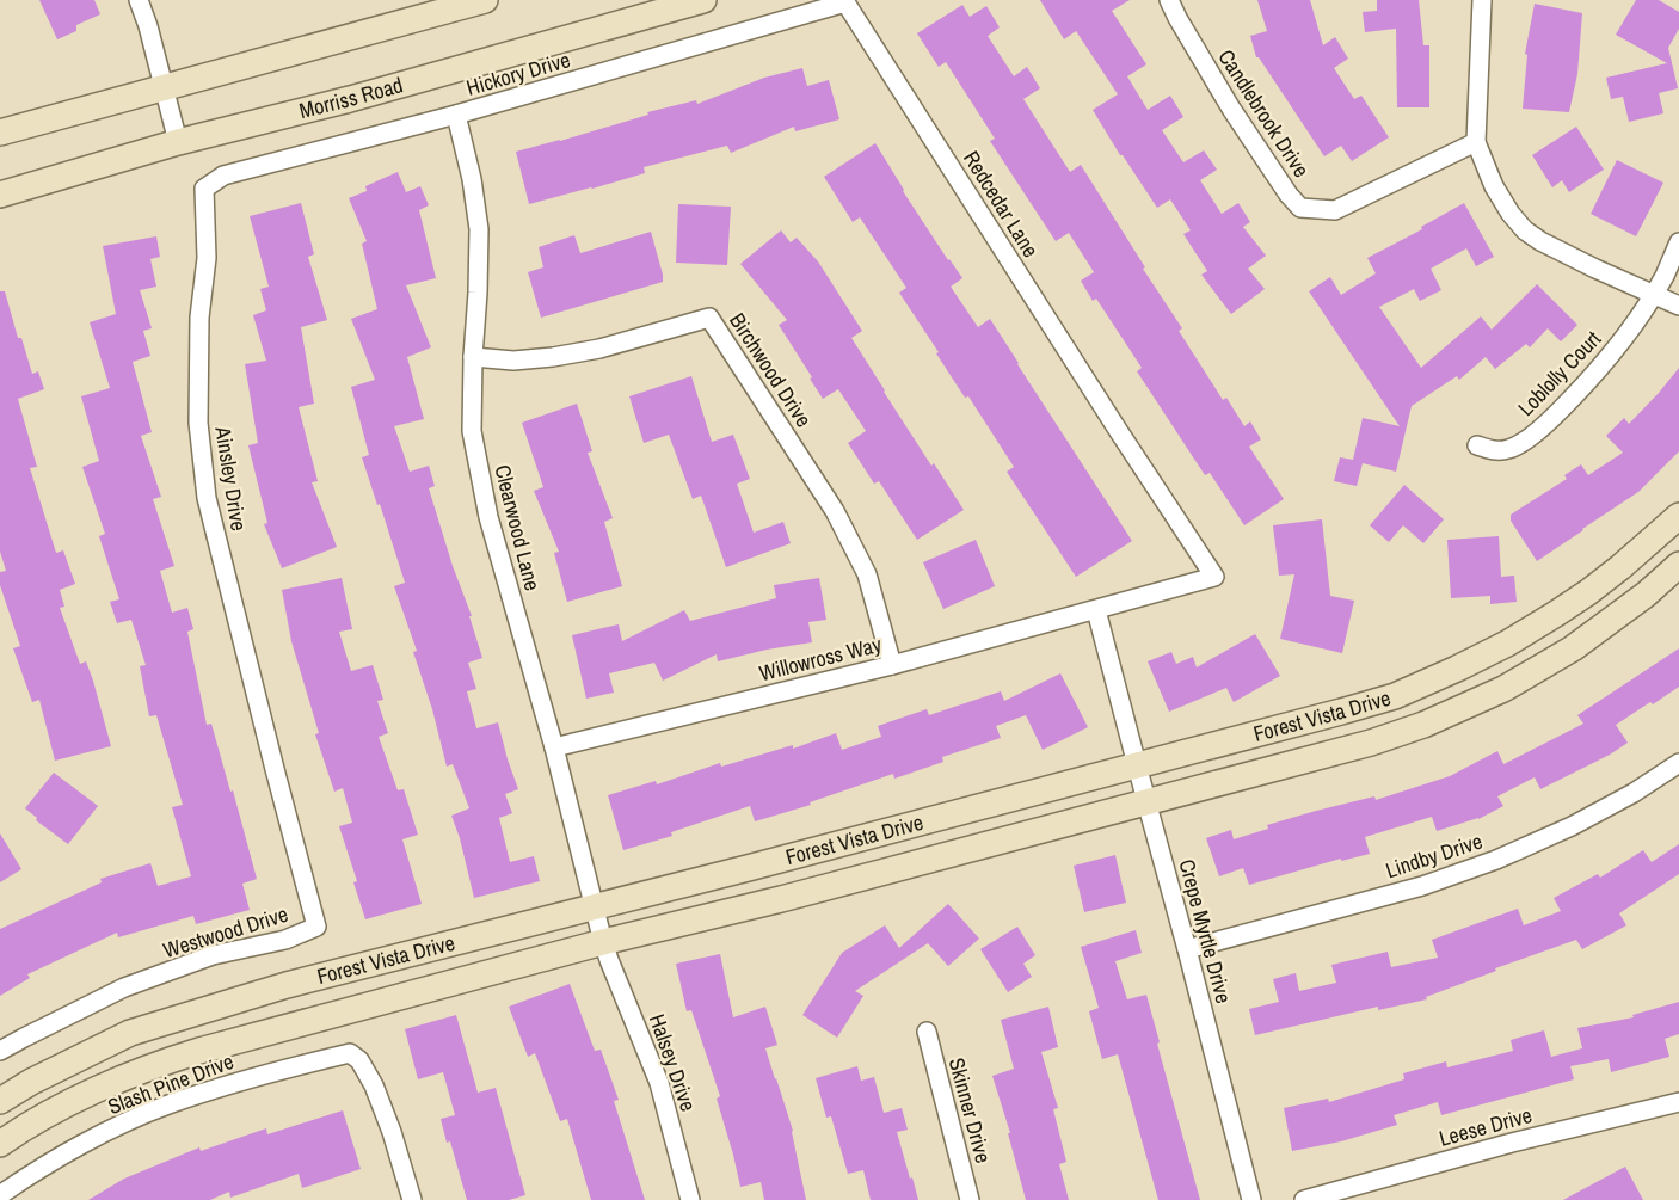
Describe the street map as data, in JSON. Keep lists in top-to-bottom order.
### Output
{
  "streets": {
    "main road": ["Morriss Road", "Forest Vista Drive"],
    "street": [
      "Hickory Drive",
      "Candlebrook Drive",
      "Redcedar Lane",
      "Birchwood Drive",
      "Loblolly Court",
      "Ainsley Drive",
      "Clearwood Lane",
      "Willowross Way",
      "Lindby Drive",
      "Crepe Myrtle Drive",
      "Westwood Drive",
      "Halsey Drive",
      "Slash Pine Drive",
      "Skinner Drive",
      "Leese Drive"
    ]
  },
  "crossings": [
    ["Hickory Drive", "Redcedar Lane"],
    ["Hickory Drive", "Ainsley Drive"],
    ["Hickory Drive", "Clearwood Lane"],
    ["Redcedar Lane", "Willowross Way"],
    ["Birchwood Drive", "Clearwood Lane"],
    ["Birchwood Drive", "Willowross Way"],
    ["Ainsley Drive", "Westwood Drive"],
    ["Clearwood Lane", "Willowross Way"],
    ["Clearwood Lane", "Forest Vista Drive"],
    ["Clearwood Lane", "Halsey Drive"],
    ["Willowross Way", "Crepe Myrtle Drive"],
    ["Forest Vista Drive", "Crepe Myrtle Drive"],
    ["Forest Vista Drive", "Halsey Drive"],
    ["Lindby Drive", "Crepe Myrtle Drive"]
  ]
}
